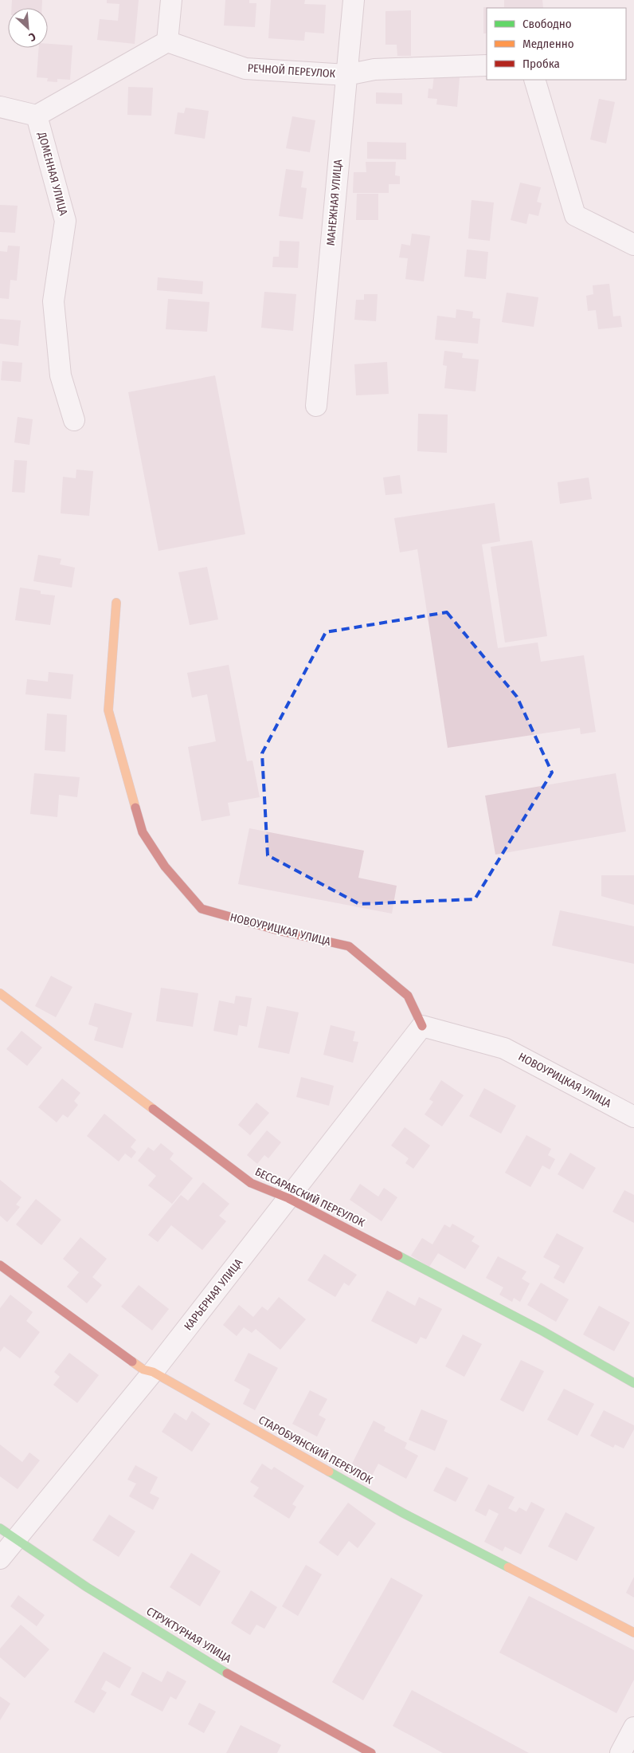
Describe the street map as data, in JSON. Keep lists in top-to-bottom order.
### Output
{
  "streets": {
    "street": [
      "РЕЧНОЙ ПЕРЕУЛОК",
      "ДОМЕННАЯ УЛИЦА",
      "МАНЕЖНАЯ УЛИЦА",
      "НОВОУРИЦКАЯ УЛИЦА",
      "БЕССАРАБСКИЙ ПЕРЕУЛОК",
      "КАРЬЕРНАЯ УЛИЦА",
      "СТАРОБУЯНСКИЙ ПЕРЕУЛОК",
      "СТРУКТУРНАЯ УЛИЦА"
    ]
  },
  "crossings": [
    ["РЕЧНОЙ ПЕРЕУЛОК", "МАНЕЖНАЯ УЛИЦА"],
    ["НОВОУРИЦКАЯ УЛИЦА", "КАРЬЕРНАЯ УЛИЦА"],
    ["БЕССАРАБСКИЙ ПЕРЕУЛОК", "КАРЬЕРНАЯ УЛИЦА"],
    ["КАРЬЕРНАЯ УЛИЦА", "СТАРОБУЯНСКИЙ ПЕРЕУЛОК"],
    ["КАРЬЕРНАЯ УЛИЦА", "СТРУКТУРНАЯ УЛИЦА"]
  ],
  "legend": ["Свободно", "Медленно", "Пробка"],
  "north": "bottom right"
}
